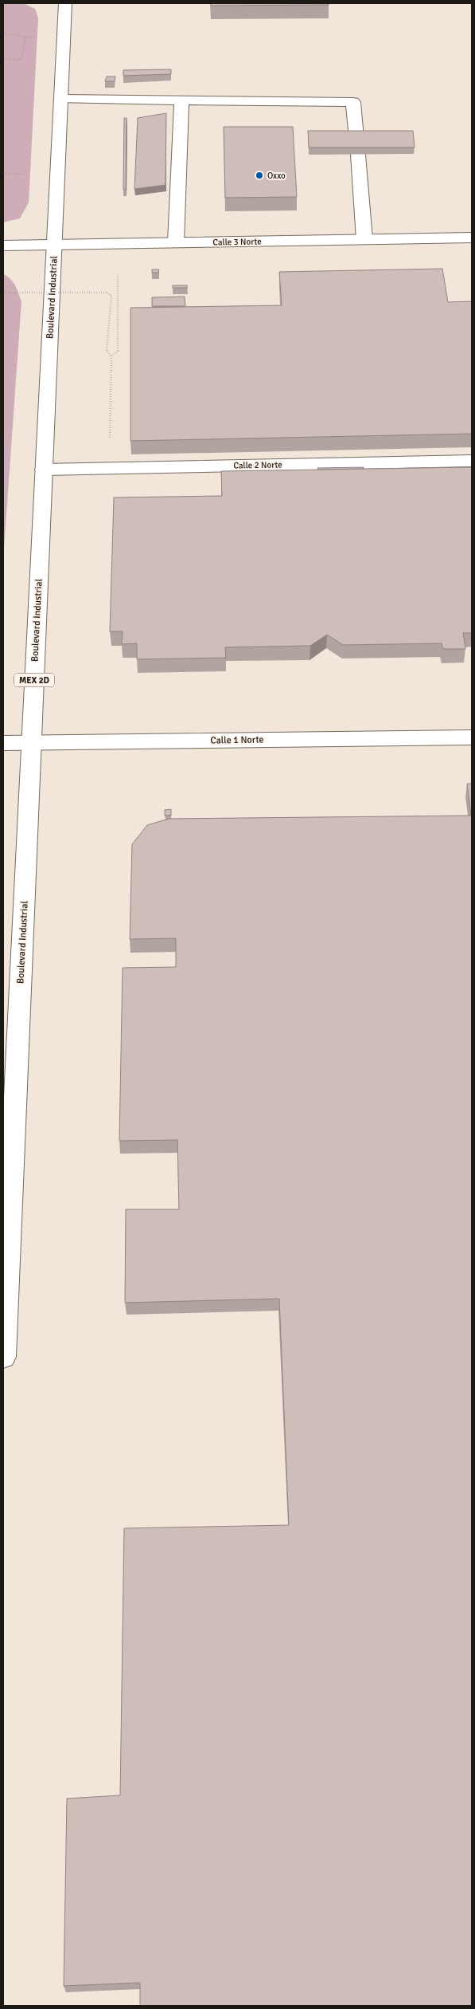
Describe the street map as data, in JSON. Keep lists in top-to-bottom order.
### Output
{
  "streets": {
    "main road": [
      "Calle 3 Norte",
      "Boulevard Industrial",
      "Calle 2 Norte",
      "MEX 2D",
      "Calle 1 Norte"
    ]
  },
  "crossings": [
    ["Calle 3 Norte", "Boulevard Industrial"],
    ["Boulevard Industrial", "Calle 2 Norte"],
    ["Boulevard Industrial", "Calle 1 Norte"]
  ],
  "places": ["Oxxo"]
}
